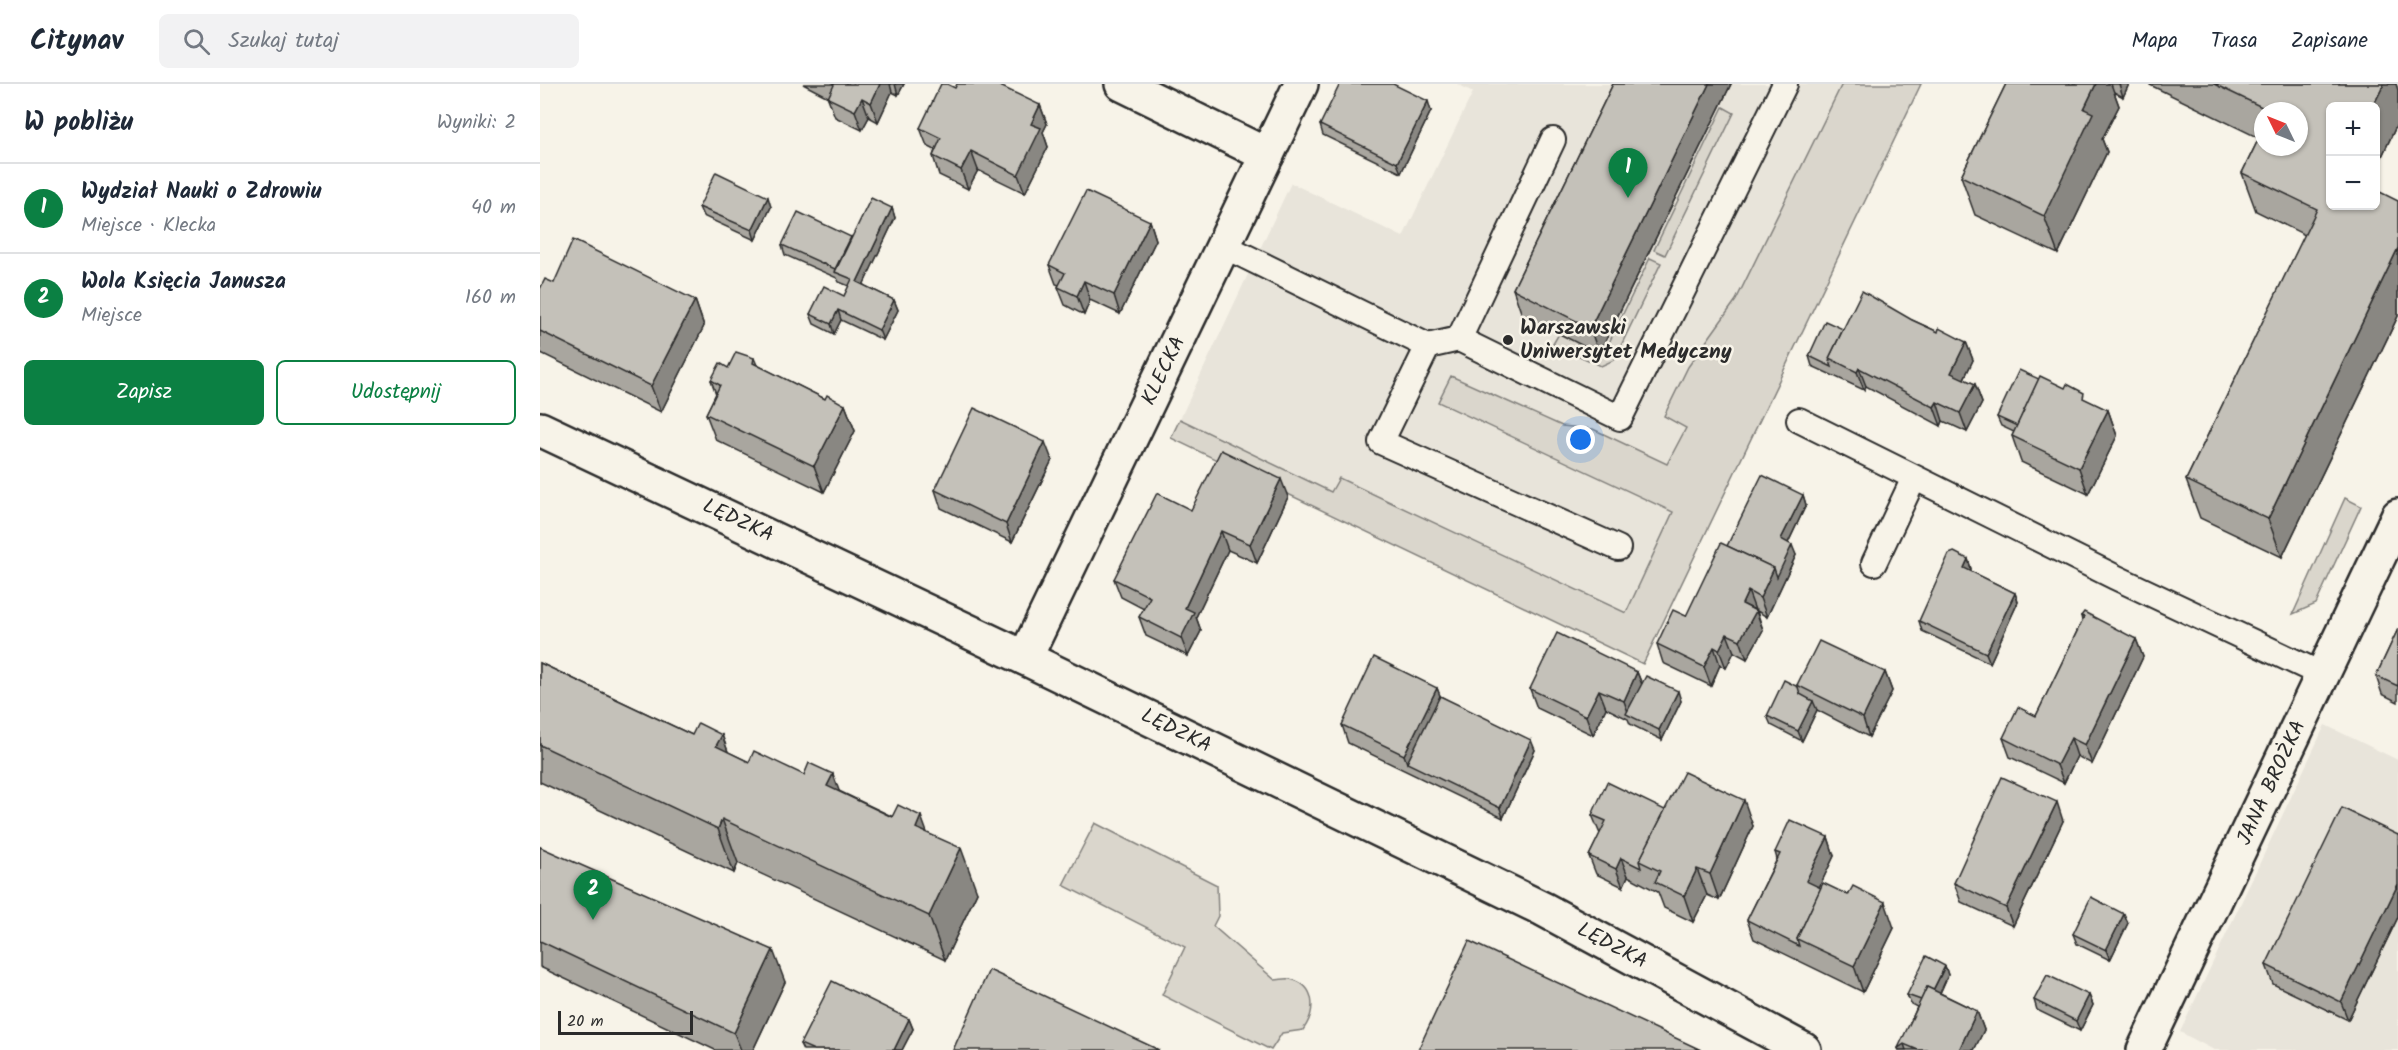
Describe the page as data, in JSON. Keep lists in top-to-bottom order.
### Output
{
  "streets": {
    "street": ["KLECKA", "LĘDZKA", "JANA BROŻKA"]
  },
  "crossings": [
    ["KLECKA", "LĘDZKA"]
  ],
  "places": ["Warszawski Uniwersytet Medyczny"],
  "scale_bar": "20 m",
  "north": "top left",
  "page": {
    "header": "Citynav",
    "search": "Szukaj tutaj",
    "nav": ["Mapa", "Trasa", "Zapisane"],
    "heading": ["W pobliżu", "Wyniki: 2"],
    "map_buttons": ["+", "−"],
    "pins": ["1", "2"],
    "list": [
      {
        "mark": "1",
        "name": "Wydział Nauki o Zdrowiu",
        "note": "Miejsce · Klecka",
        "value": "40 m"
      },
      {
        "mark": "2",
        "name": "Wola Księcia Janusza",
        "note": "Miejsce",
        "value": "160 m"
      }
    ],
    "buttons": ["Zapisz", "Udostępnij"],
    "scale": "20 m"
  }
}
